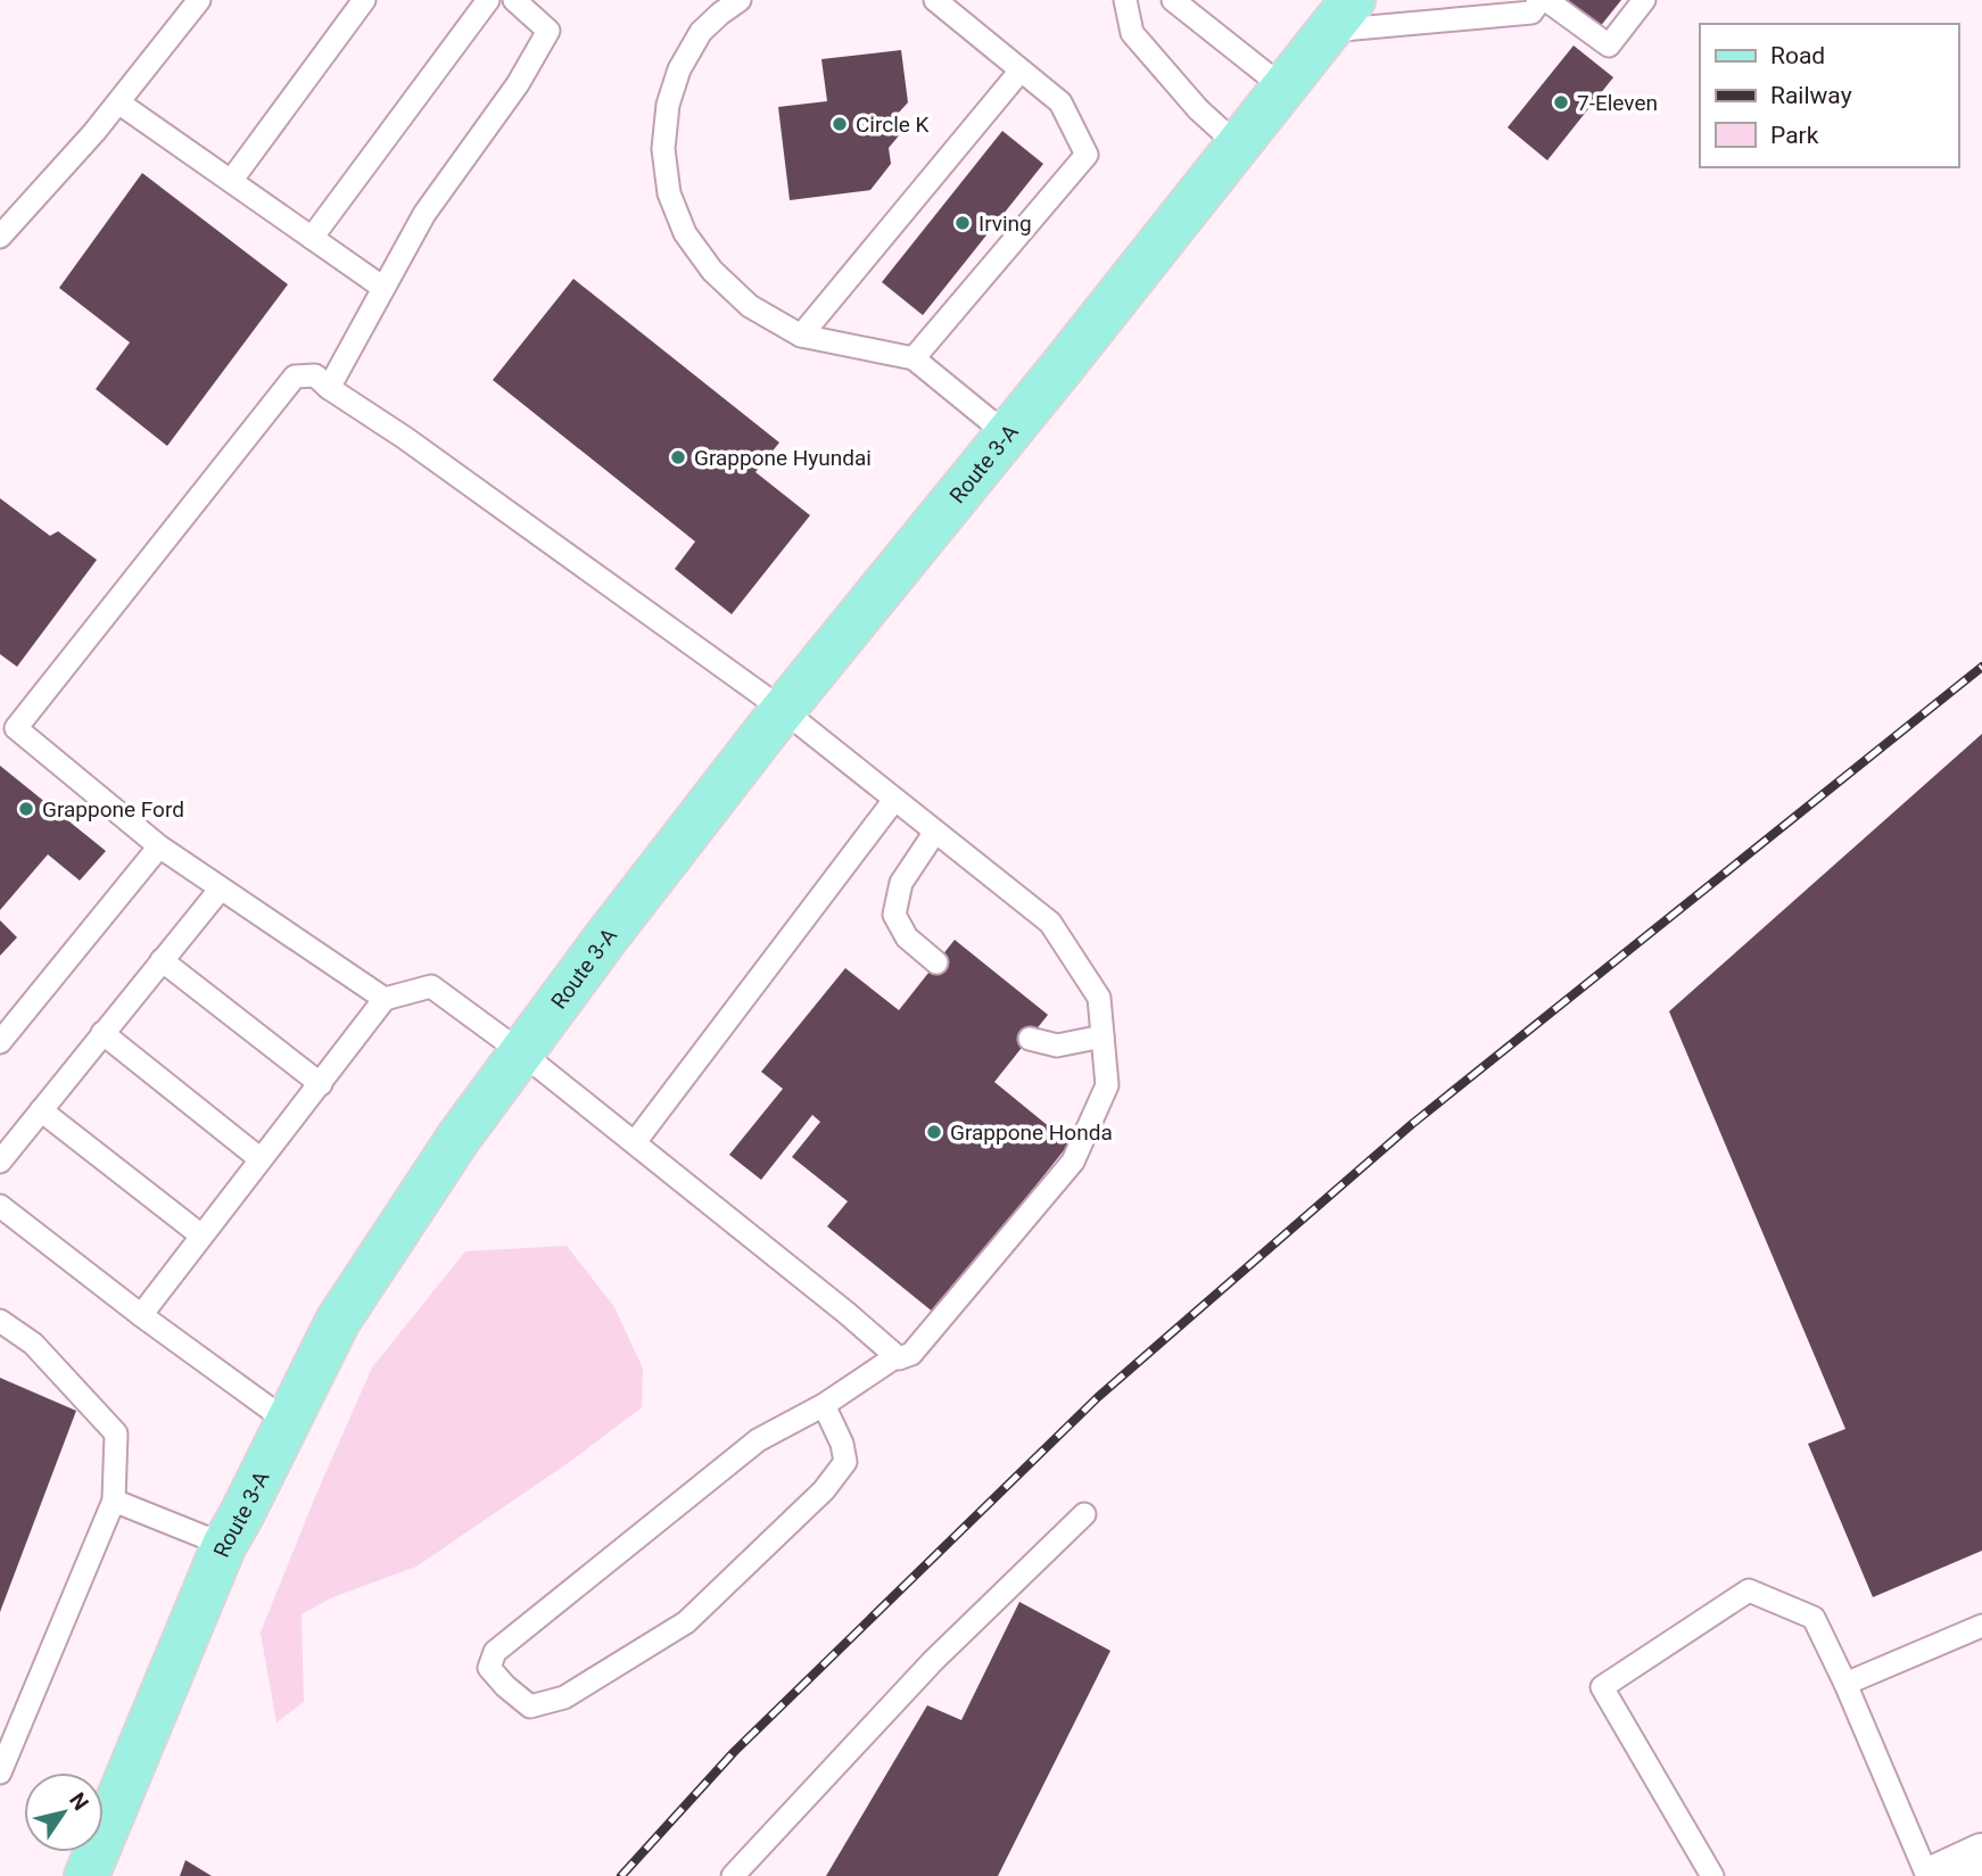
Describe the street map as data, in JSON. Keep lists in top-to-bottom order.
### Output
{
  "streets": {
    "main road": ["Route 3-A"]
  },
  "places": [
    "7-Eleven",
    "Circle K",
    "Irving",
    "Grappone Hyundai",
    "Grappone Ford",
    "Grappone Honda"
  ],
  "legend": ["Road", "Railway", "Park"],
  "north": "top right"
}
